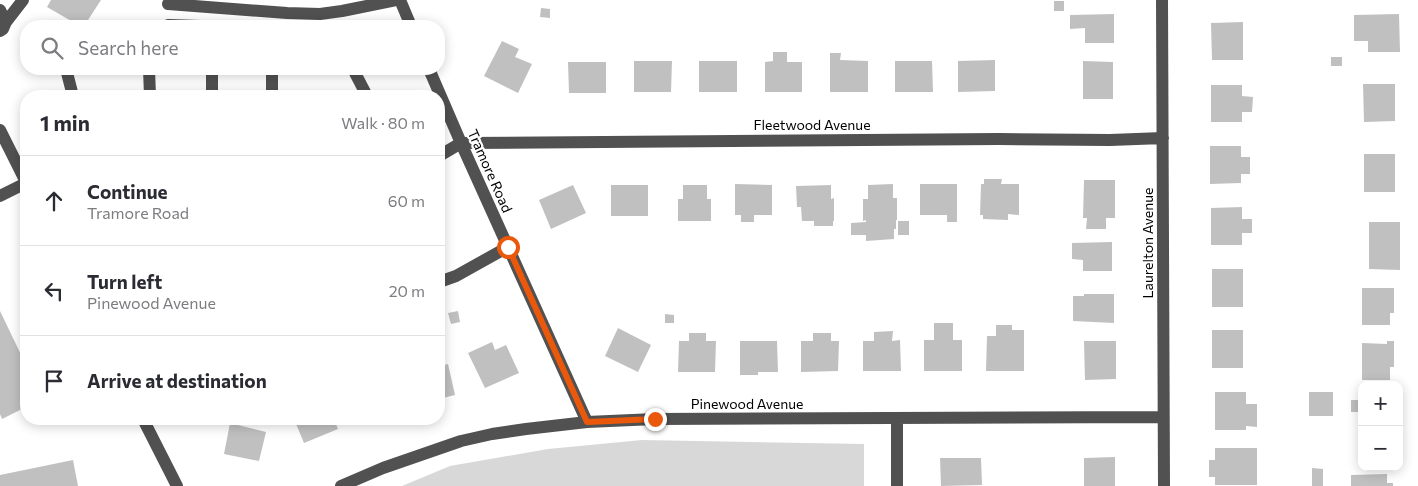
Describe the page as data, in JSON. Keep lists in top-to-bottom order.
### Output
{
  "streets": {
    "street": [
      "Fleetwood Avenue",
      "Tramore Road",
      "Laurelton Avenue",
      "Pinewood Avenue"
    ]
  },
  "crossings": [
    ["Fleetwood Avenue", "Tramore Road"],
    ["Fleetwood Avenue", "Laurelton Avenue"],
    ["Tramore Road", "Pinewood Avenue"],
    ["Laurelton Avenue", "Pinewood Avenue"]
  ],
  "page": {
    "search": "Search here",
    "heading": ["1 min", "Walk · 80 m"],
    "list": [
      ["Continue", "Tramore Road", "60 m"],
      ["Turn left", "Pinewood Avenue", "20 m"],
      "Arrive at destination"
    ],
    "map_buttons": ["+", "−"]
  }
}
